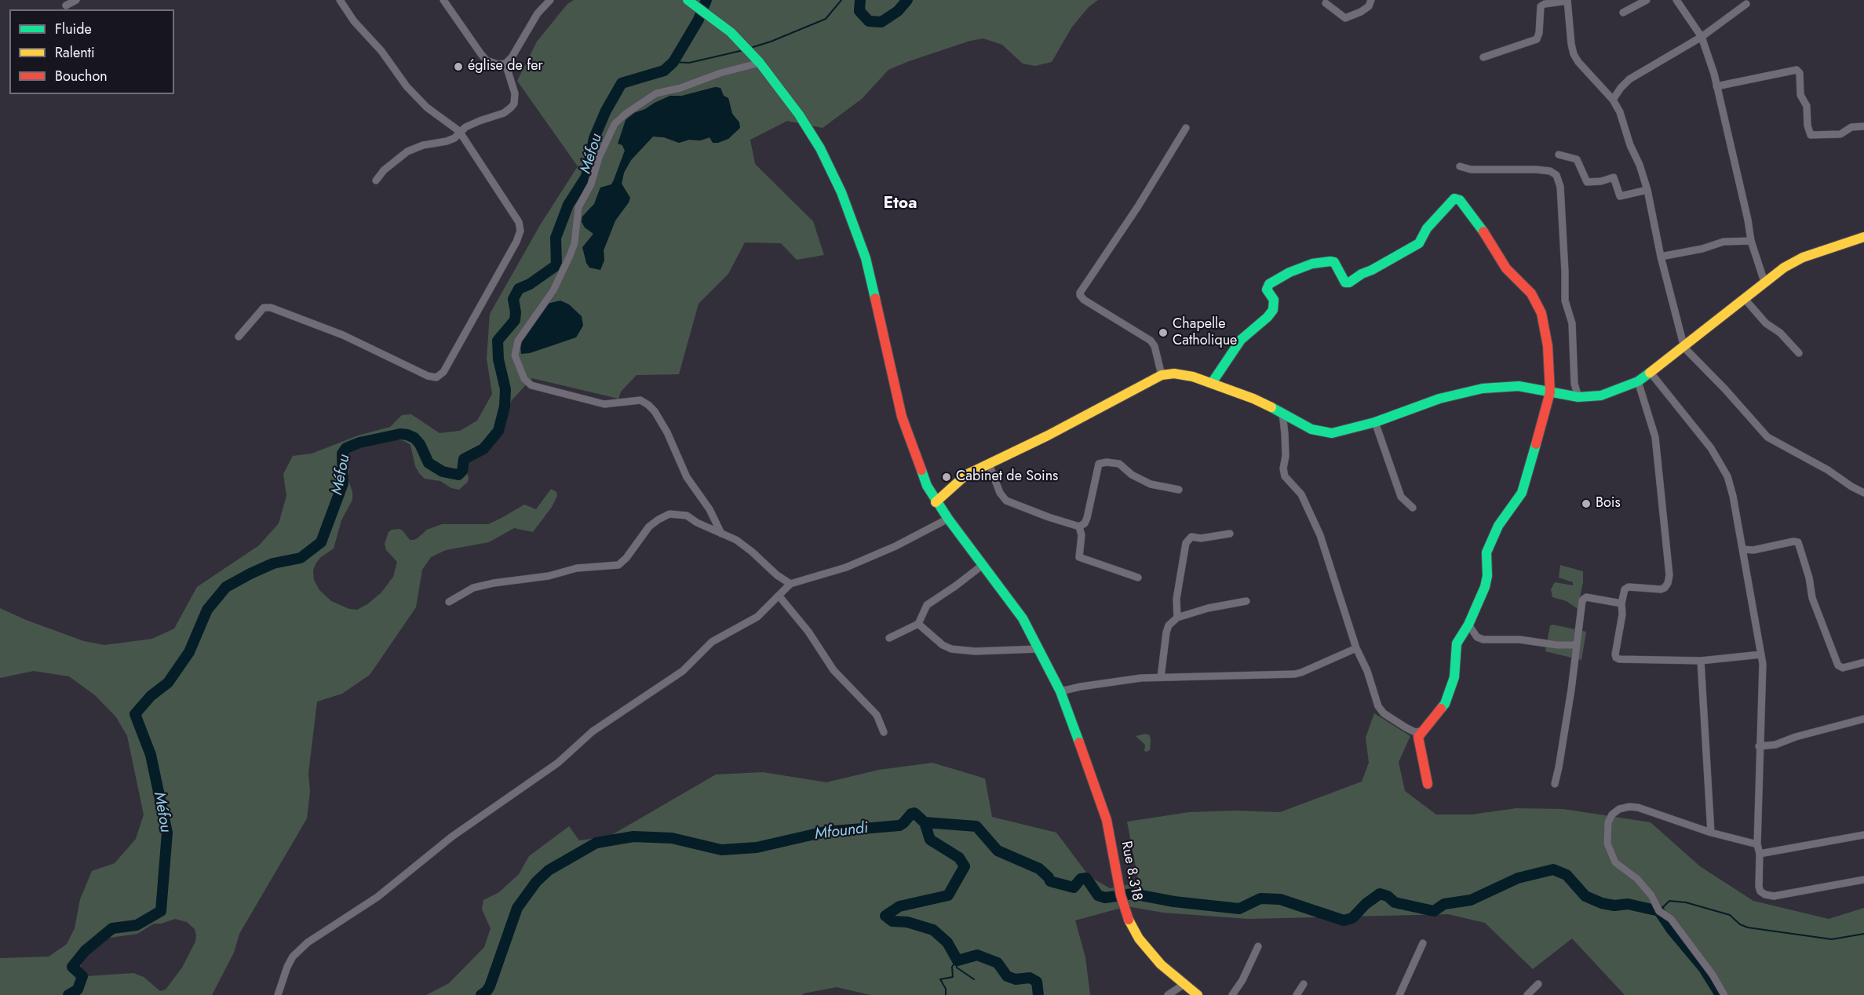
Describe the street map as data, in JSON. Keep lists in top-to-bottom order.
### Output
{
  "streets": {
    "street": ["Rue 8.318"]
  },
  "districts": ["Etoa"],
  "water": ["Méfou", "Mfoundi"],
  "places": [
    "église de fer",
    "Chapelle Catholique",
    "Cabinet de Soins",
    "Bois"
  ],
  "legend": ["Fluide", "Ralenti", "Bouchon"]
}
